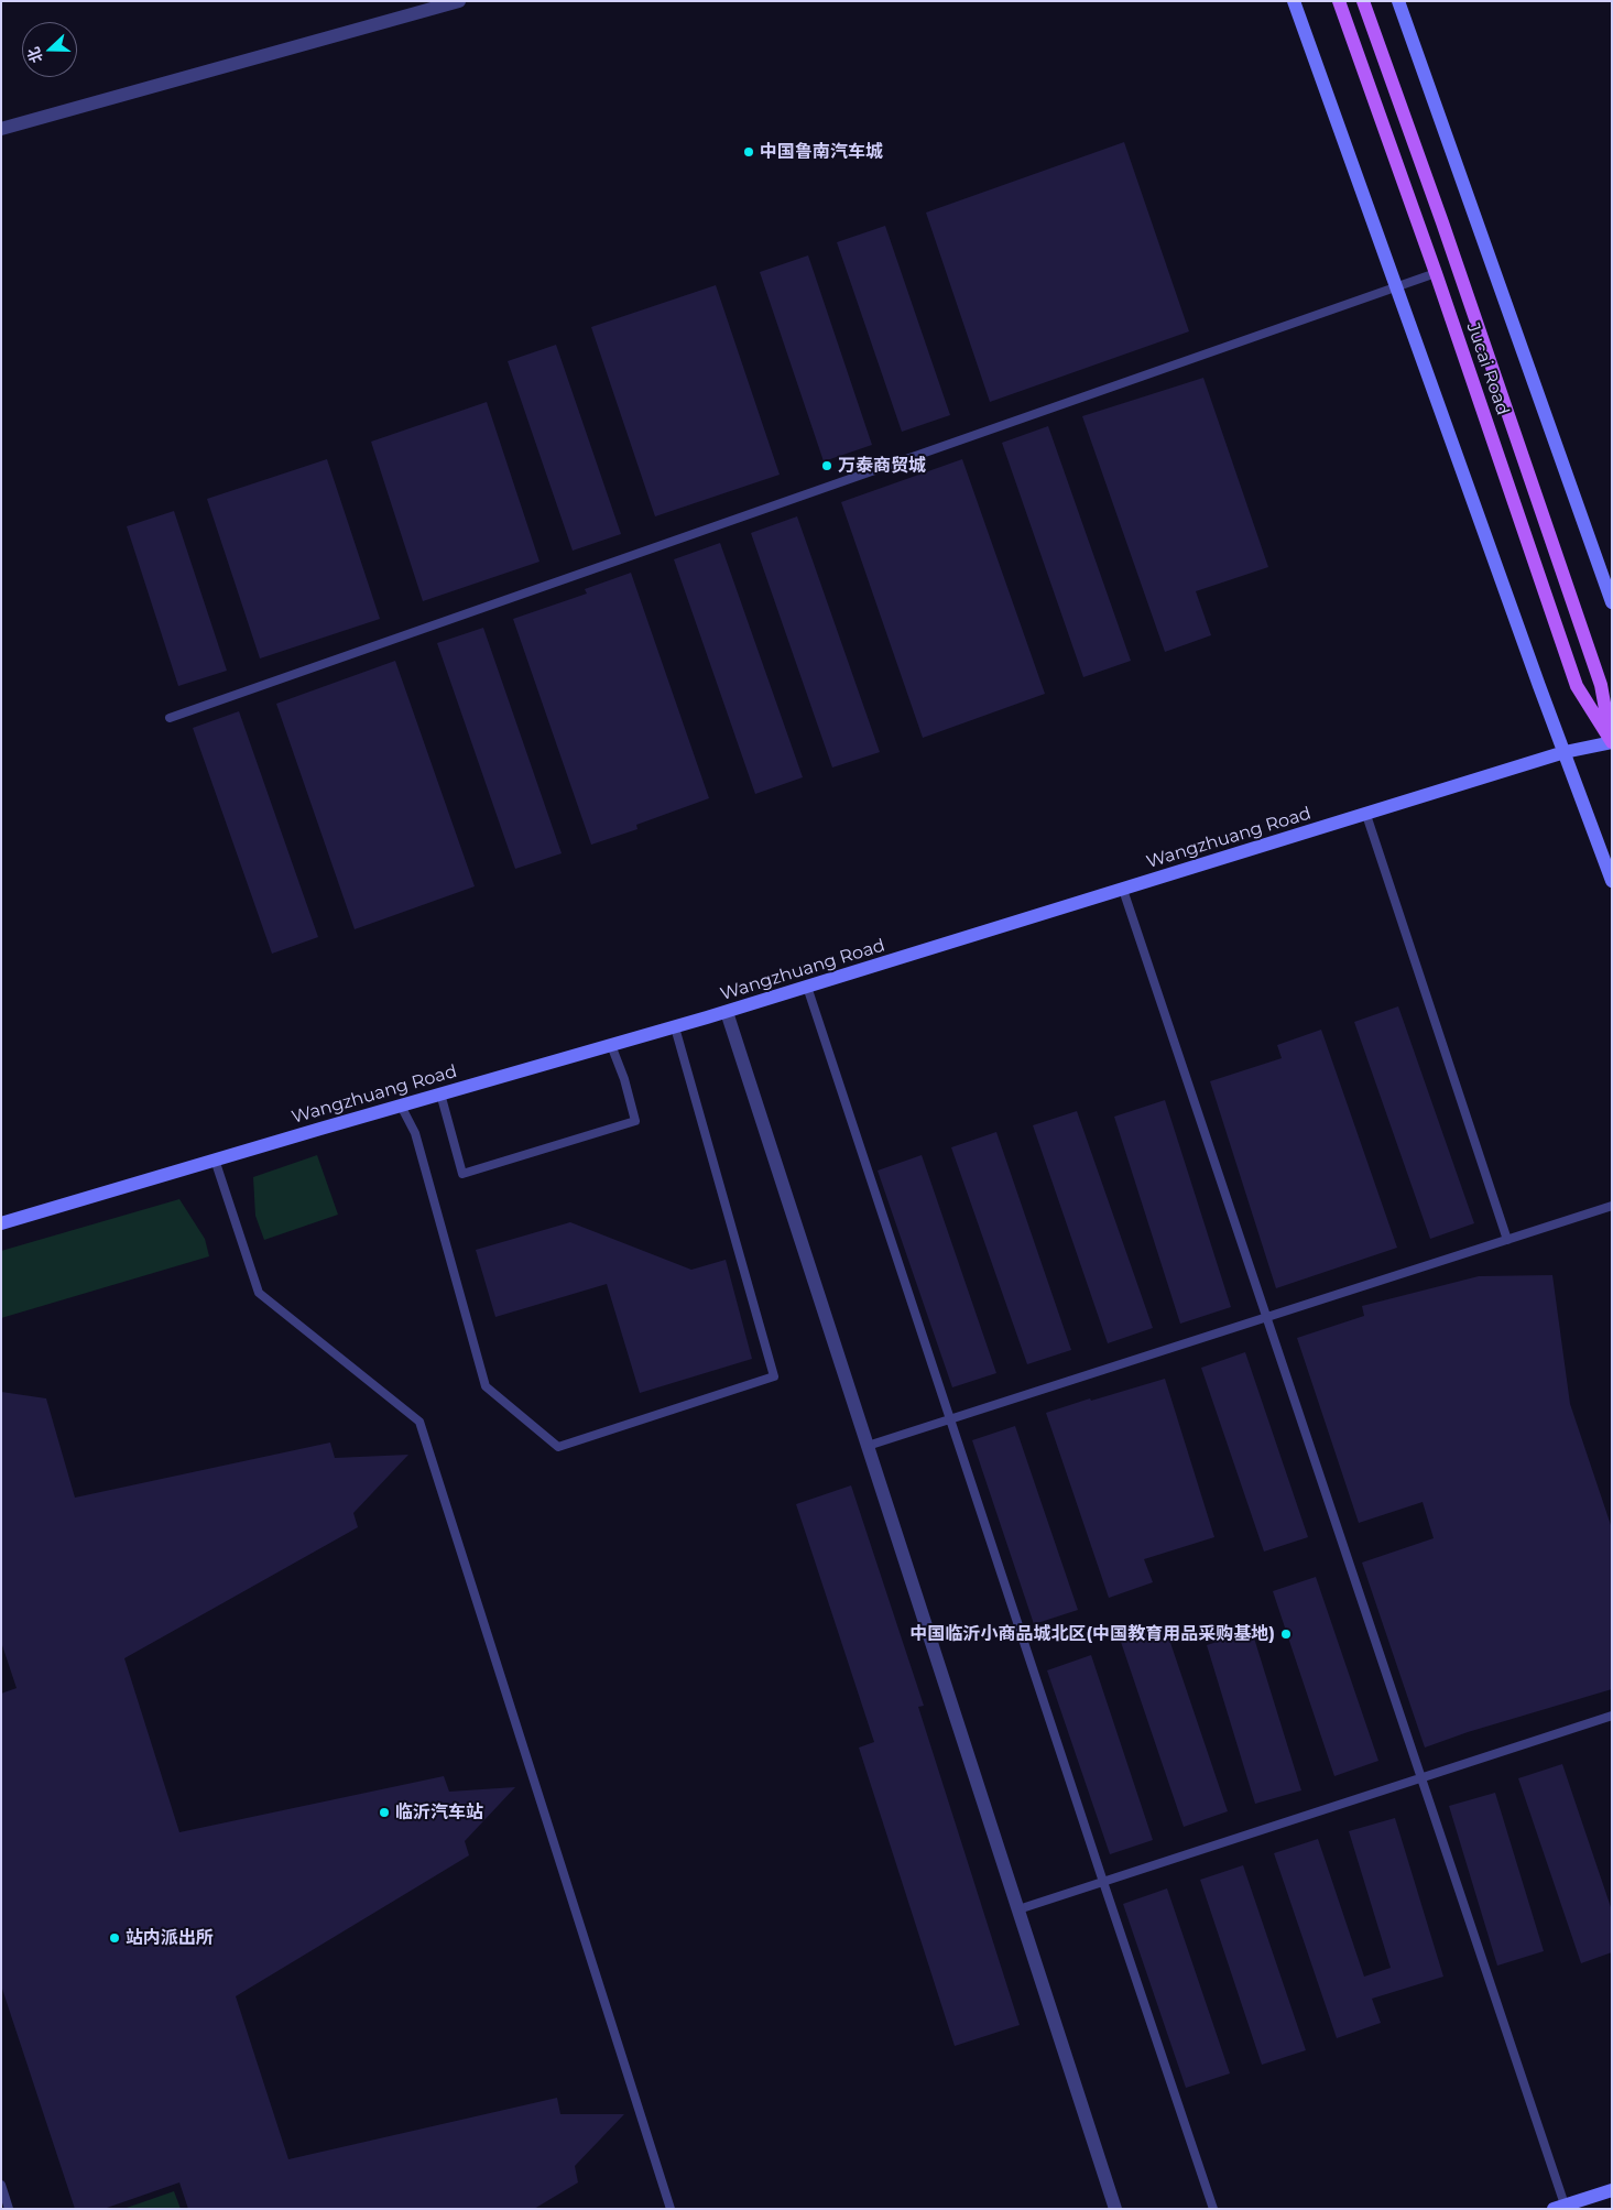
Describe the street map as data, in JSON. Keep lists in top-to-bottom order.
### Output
{
  "streets": {
    "main road": ["Jucai Road"],
    "street": ["Wangzhuang Road"]
  },
  "crossings": [
    ["Jucai Road", "Wangzhuang Road"]
  ],
  "places": [
    "中国鲁南汽车城",
    "万泰商贸城",
    "中国临沂小商品城北区(中国教育用品采购基地)",
    "临沂汽车站",
    "站内派出所"
  ],
  "north": "left"
}
